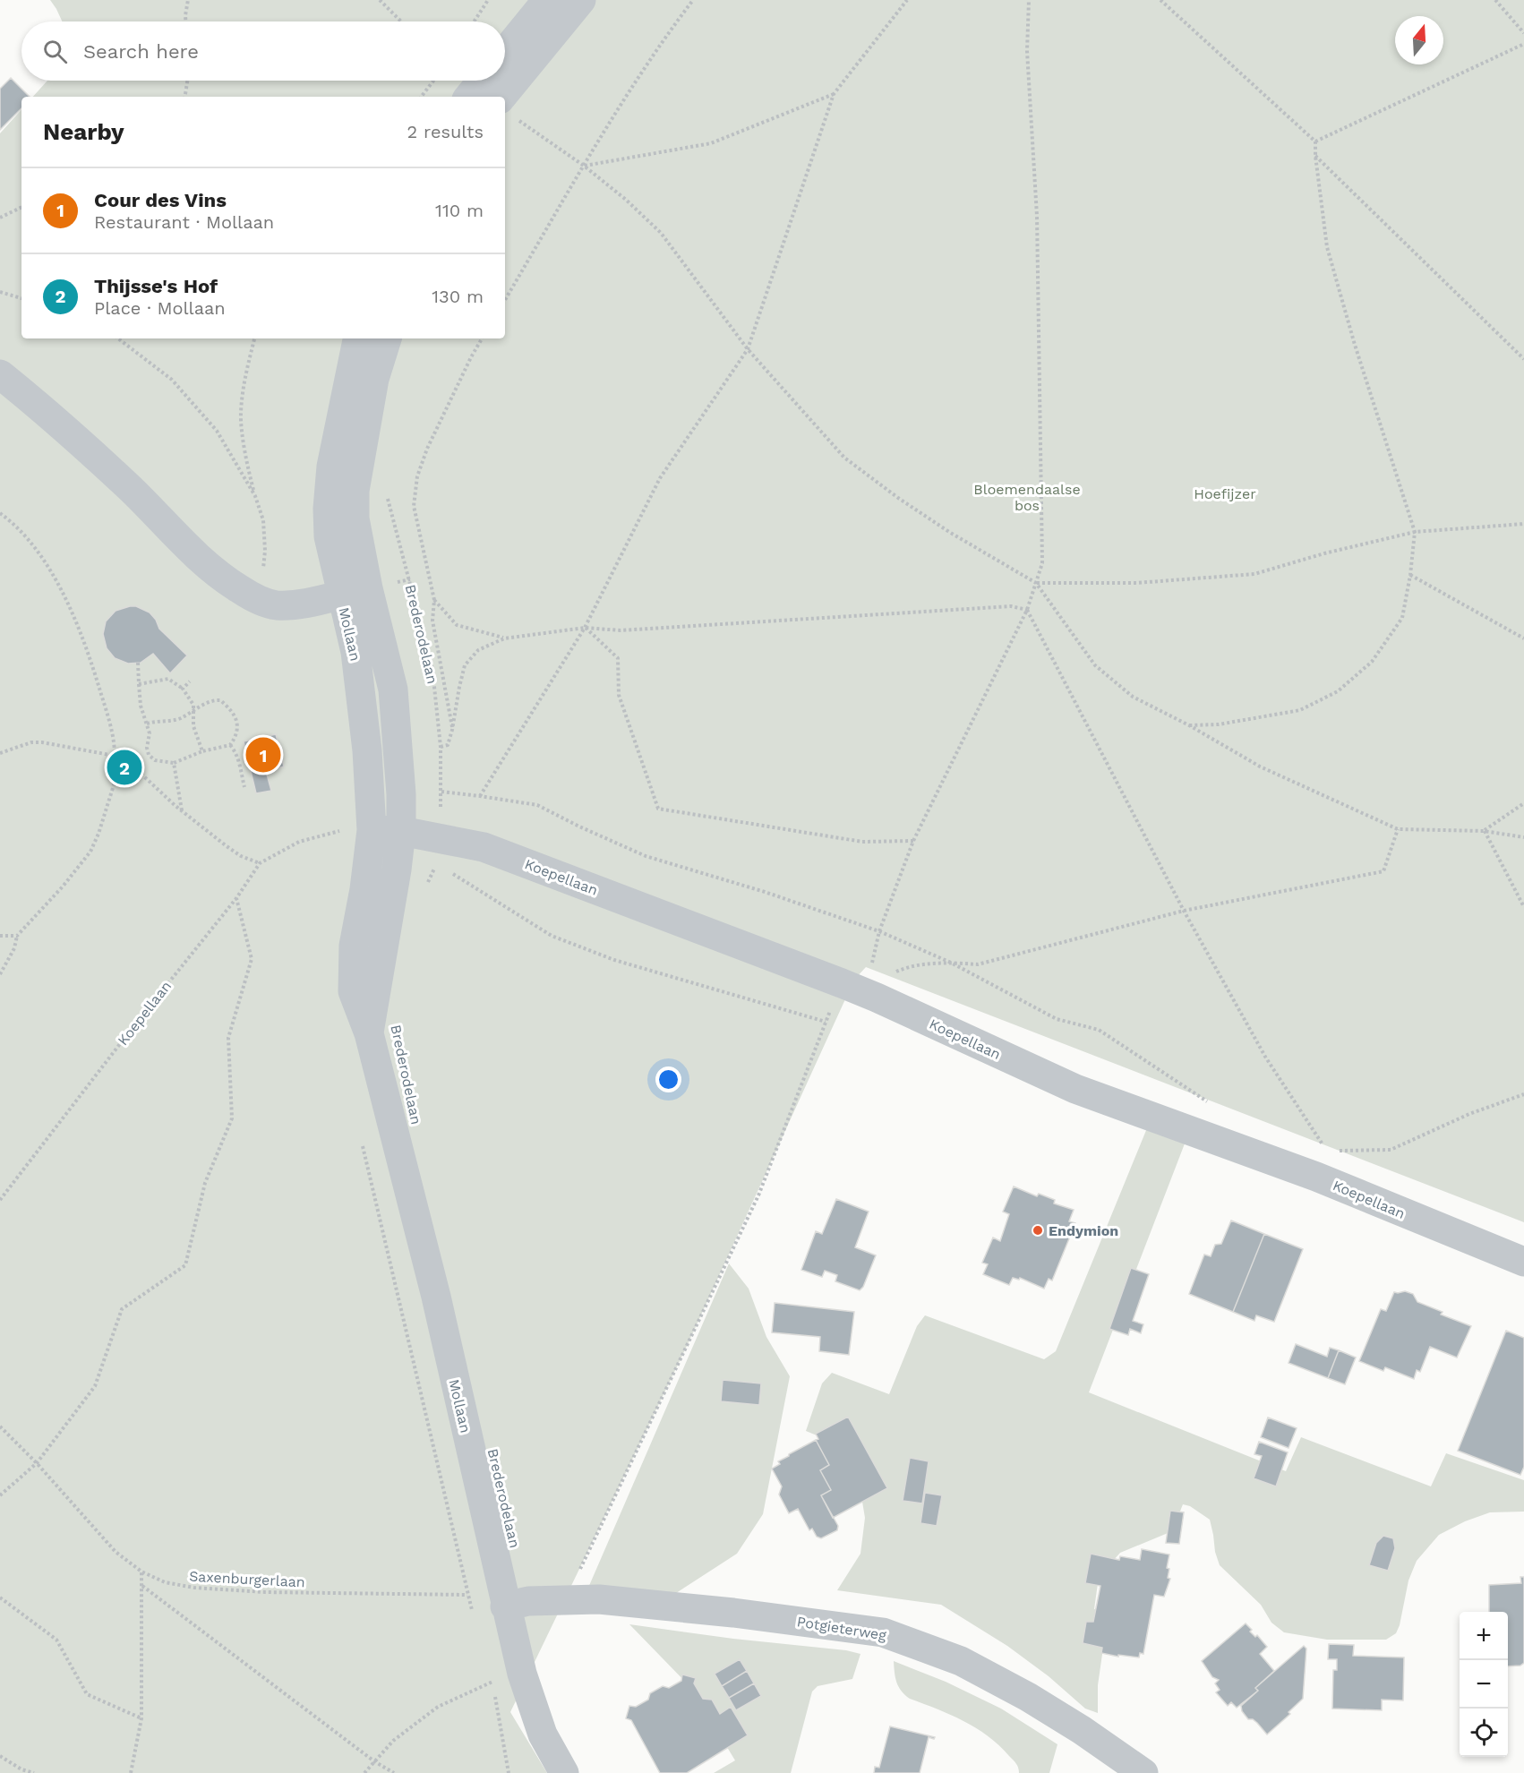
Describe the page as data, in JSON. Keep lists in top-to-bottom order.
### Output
{
  "streets": {
    "street": ["Mollaan", "Koepellaan", "Potgieterweg"],
    "path": ["Brederodelaan", "Saxenburgerlaan"]
  },
  "crossings": [
    ["Mollaan", "Koepellaan"],
    ["Mollaan", "Saxenburgerlaan"],
    ["Mollaan", "Potgieterweg"],
    ["Brederodelaan", "Koepellaan"],
    ["Saxenburgerlaan", "Potgieterweg"]
  ],
  "parks": ["Bloemendaalse bos", "Hoefijzer"],
  "places": ["Endymion"],
  "north": "top",
  "page": {
    "search": "Search here",
    "heading": ["Nearby", "2 results"],
    "list": [
      {
        "mark": "1",
        "name": "Cour des Vins",
        "note": "Restaurant · Mollaan",
        "value": "110 m"
      },
      {
        "mark": "2",
        "name": "Thijsse's Hof",
        "note": "Place · Mollaan",
        "value": "130 m"
      }
    ],
    "pins": ["1", "2"],
    "map_buttons": ["+", "−"]
  }
}
